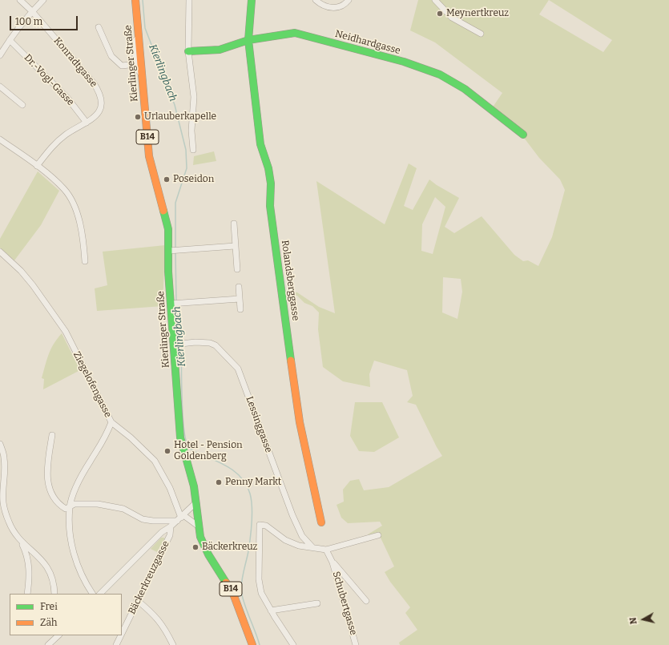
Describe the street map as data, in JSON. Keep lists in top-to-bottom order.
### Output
{
  "streets": {
    "street": [
      "Neidhardgasse",
      "Konradtgasse",
      "Kierlinger Straße",
      "Dr.-Vogl-Gasse",
      "B14",
      "Rolandsberggasse",
      "Ziegelofengasse",
      "Lessinggasse",
      "Bäckerkreuzgasse",
      "Schubertgasse"
    ]
  },
  "crossings": [
    ["Neidhardgasse", "Rolandsberggasse"],
    ["Konradtgasse", "Dr.-Vogl-Gasse"],
    ["Kierlinger Straße", "Lessinggasse"]
  ],
  "water": ["Kierlingbach"],
  "places": [
    "Meynertkreuz",
    "Urlauberkapelle",
    "Poseidon",
    "Hotel - Pension Goldenberg",
    "Penny Markt",
    "Bäckerkreuz"
  ],
  "legend": ["Frei", "Zäh"],
  "scale_bar": "100 m",
  "north": "left"
}
